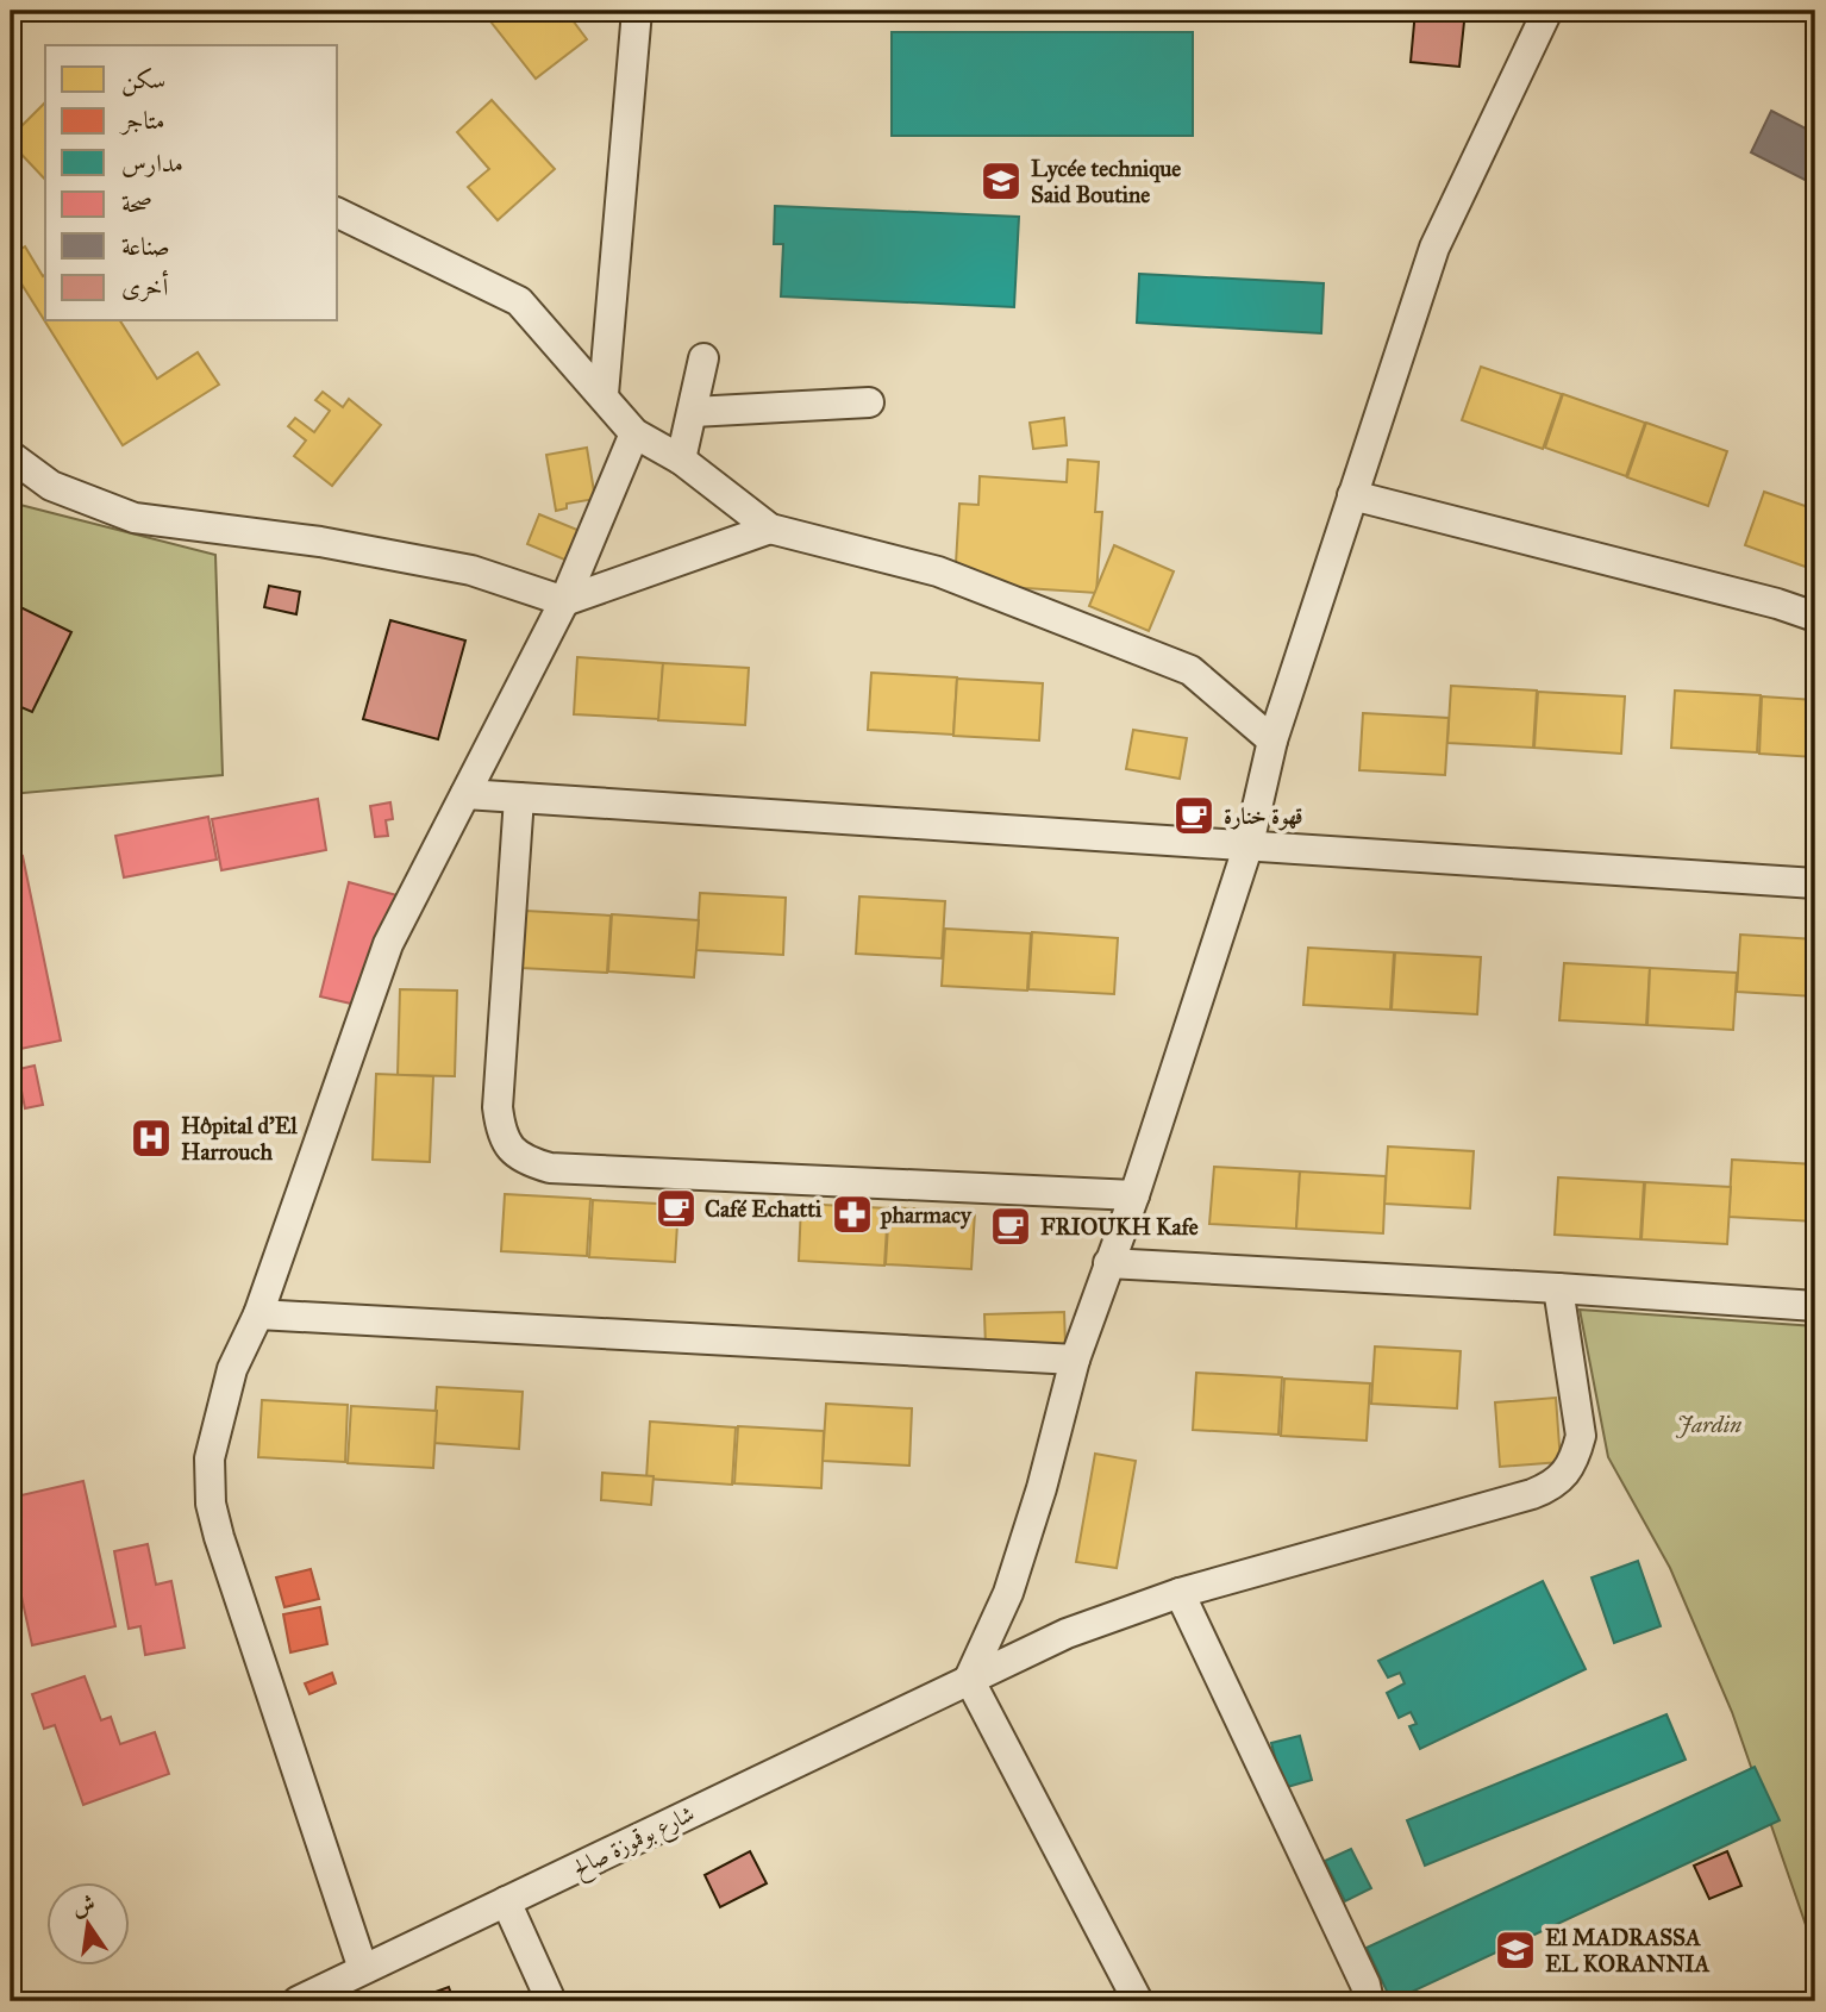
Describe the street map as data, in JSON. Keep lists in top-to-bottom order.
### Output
{
  "streets": {
    "street": ["شارع بوقموزة صالح"]
  },
  "parks": ["Jardin"],
  "places": {
    "school or university": ["Lycée technique Said Boutine", "El MADRASSA EL KORANNIA"],
    "cafe": ["قهوة خنارة", "Café Echatti", "FRIOUKH Kafe"],
    "hospital": ["Hôpital d'El Harrouch"],
    "pharmacy": ["pharmacy"]
  },
  "legend": [
    "سكن",
    "متاجر",
    "مدارس",
    "صحة",
    "صناعة",
    "أخرى"
  ],
  "north": "top"
}
